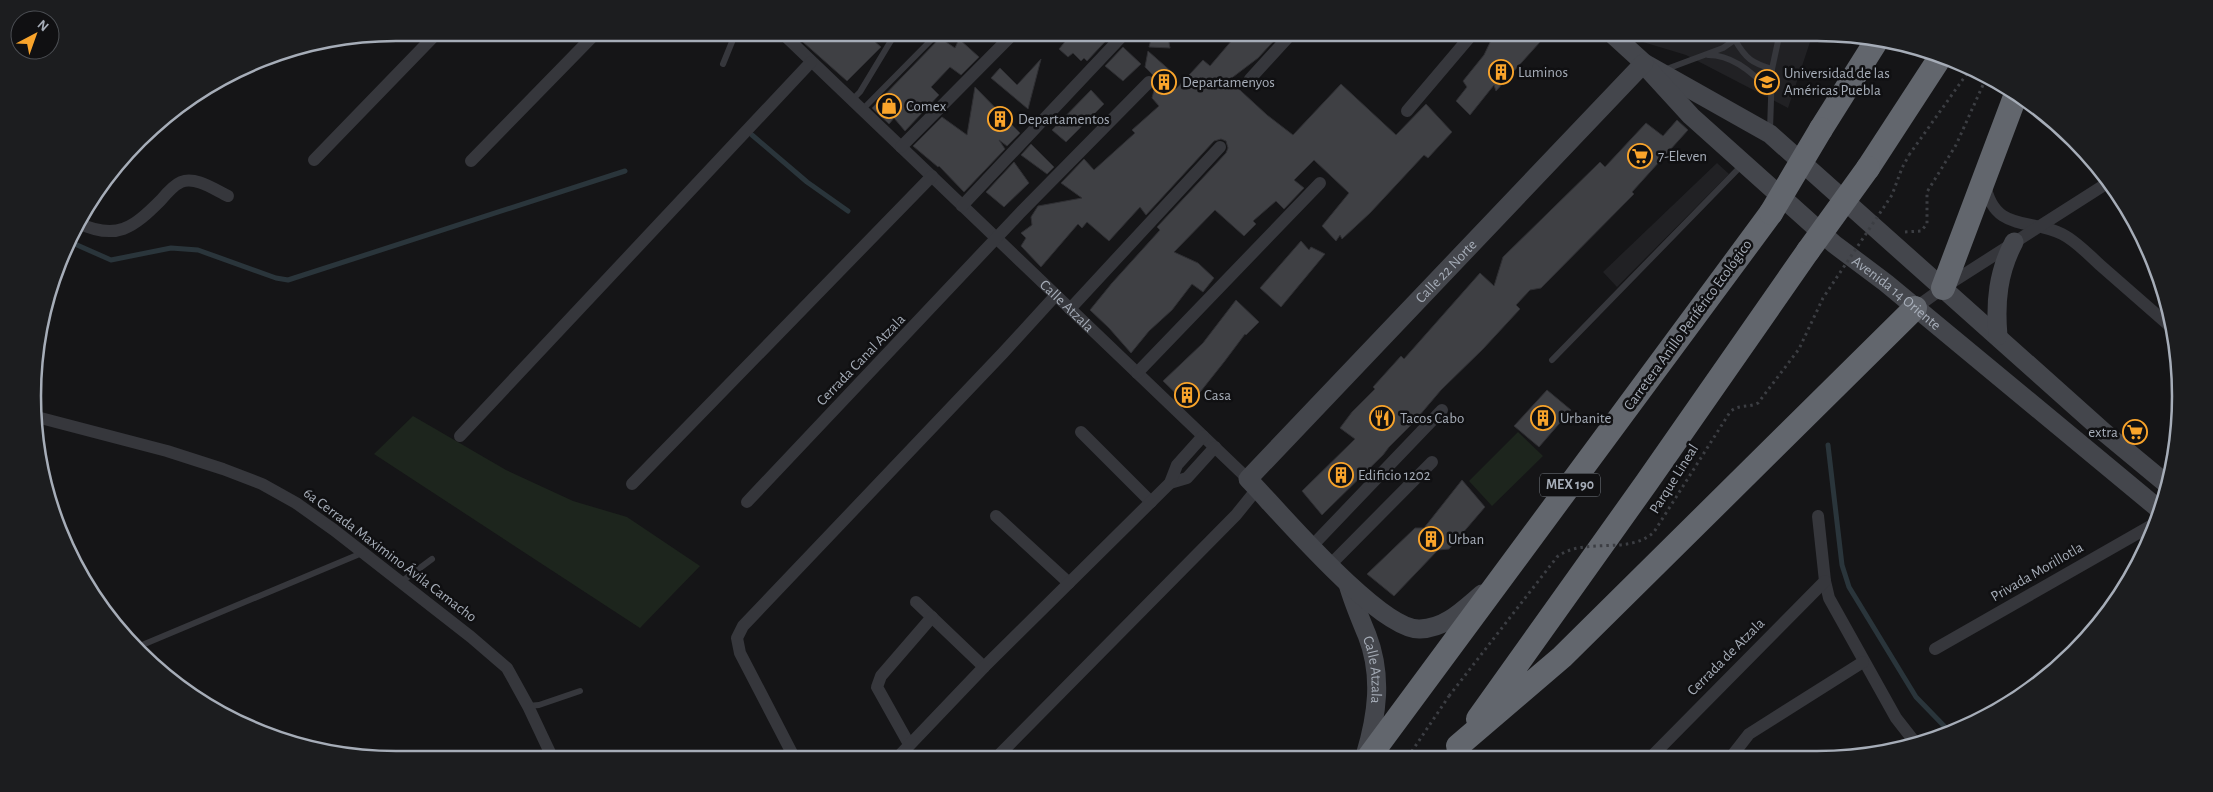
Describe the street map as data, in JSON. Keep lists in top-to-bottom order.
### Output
{
  "streets": {
    "highway": ["Carretera Anillo Periférico Ecológico", "MEX 190"],
    "main road": ["Calle 22 Norte", "Avenida 14 Oriente", "Calle Atzala"],
    "street": [
      "Cerrada Canal Atzala",
      "6a Cerrada Maximino Ávila Camacho",
      "Privada Morillotla",
      "Cerrada de Atzala"
    ],
    "path": ["Parque Lineal"]
  },
  "crossings": [
    ["Calle 22 Norte", "Avenida 14 Oriente"],
    ["Calle 22 Norte", "Calle Atzala"],
    ["Calle Atzala", "Carretera Anillo Periférico Ecológico"],
    ["Calle Atzala", "Cerrada Canal Atzala"]
  ],
  "places": {
    "building": [
      "Luminos",
      "Departamenyos",
      "Departamentos",
      "Casa",
      "Urbanite",
      "Edificio 1202",
      "Urban"
    ],
    "school or university": ["Universidad de las Américas Puebla"],
    "shop": ["Comex"],
    "supermarket": ["7-Eleven", "extra"],
    "restaurant": ["Tacos Cabo"]
  },
  "north": "top right"
}
